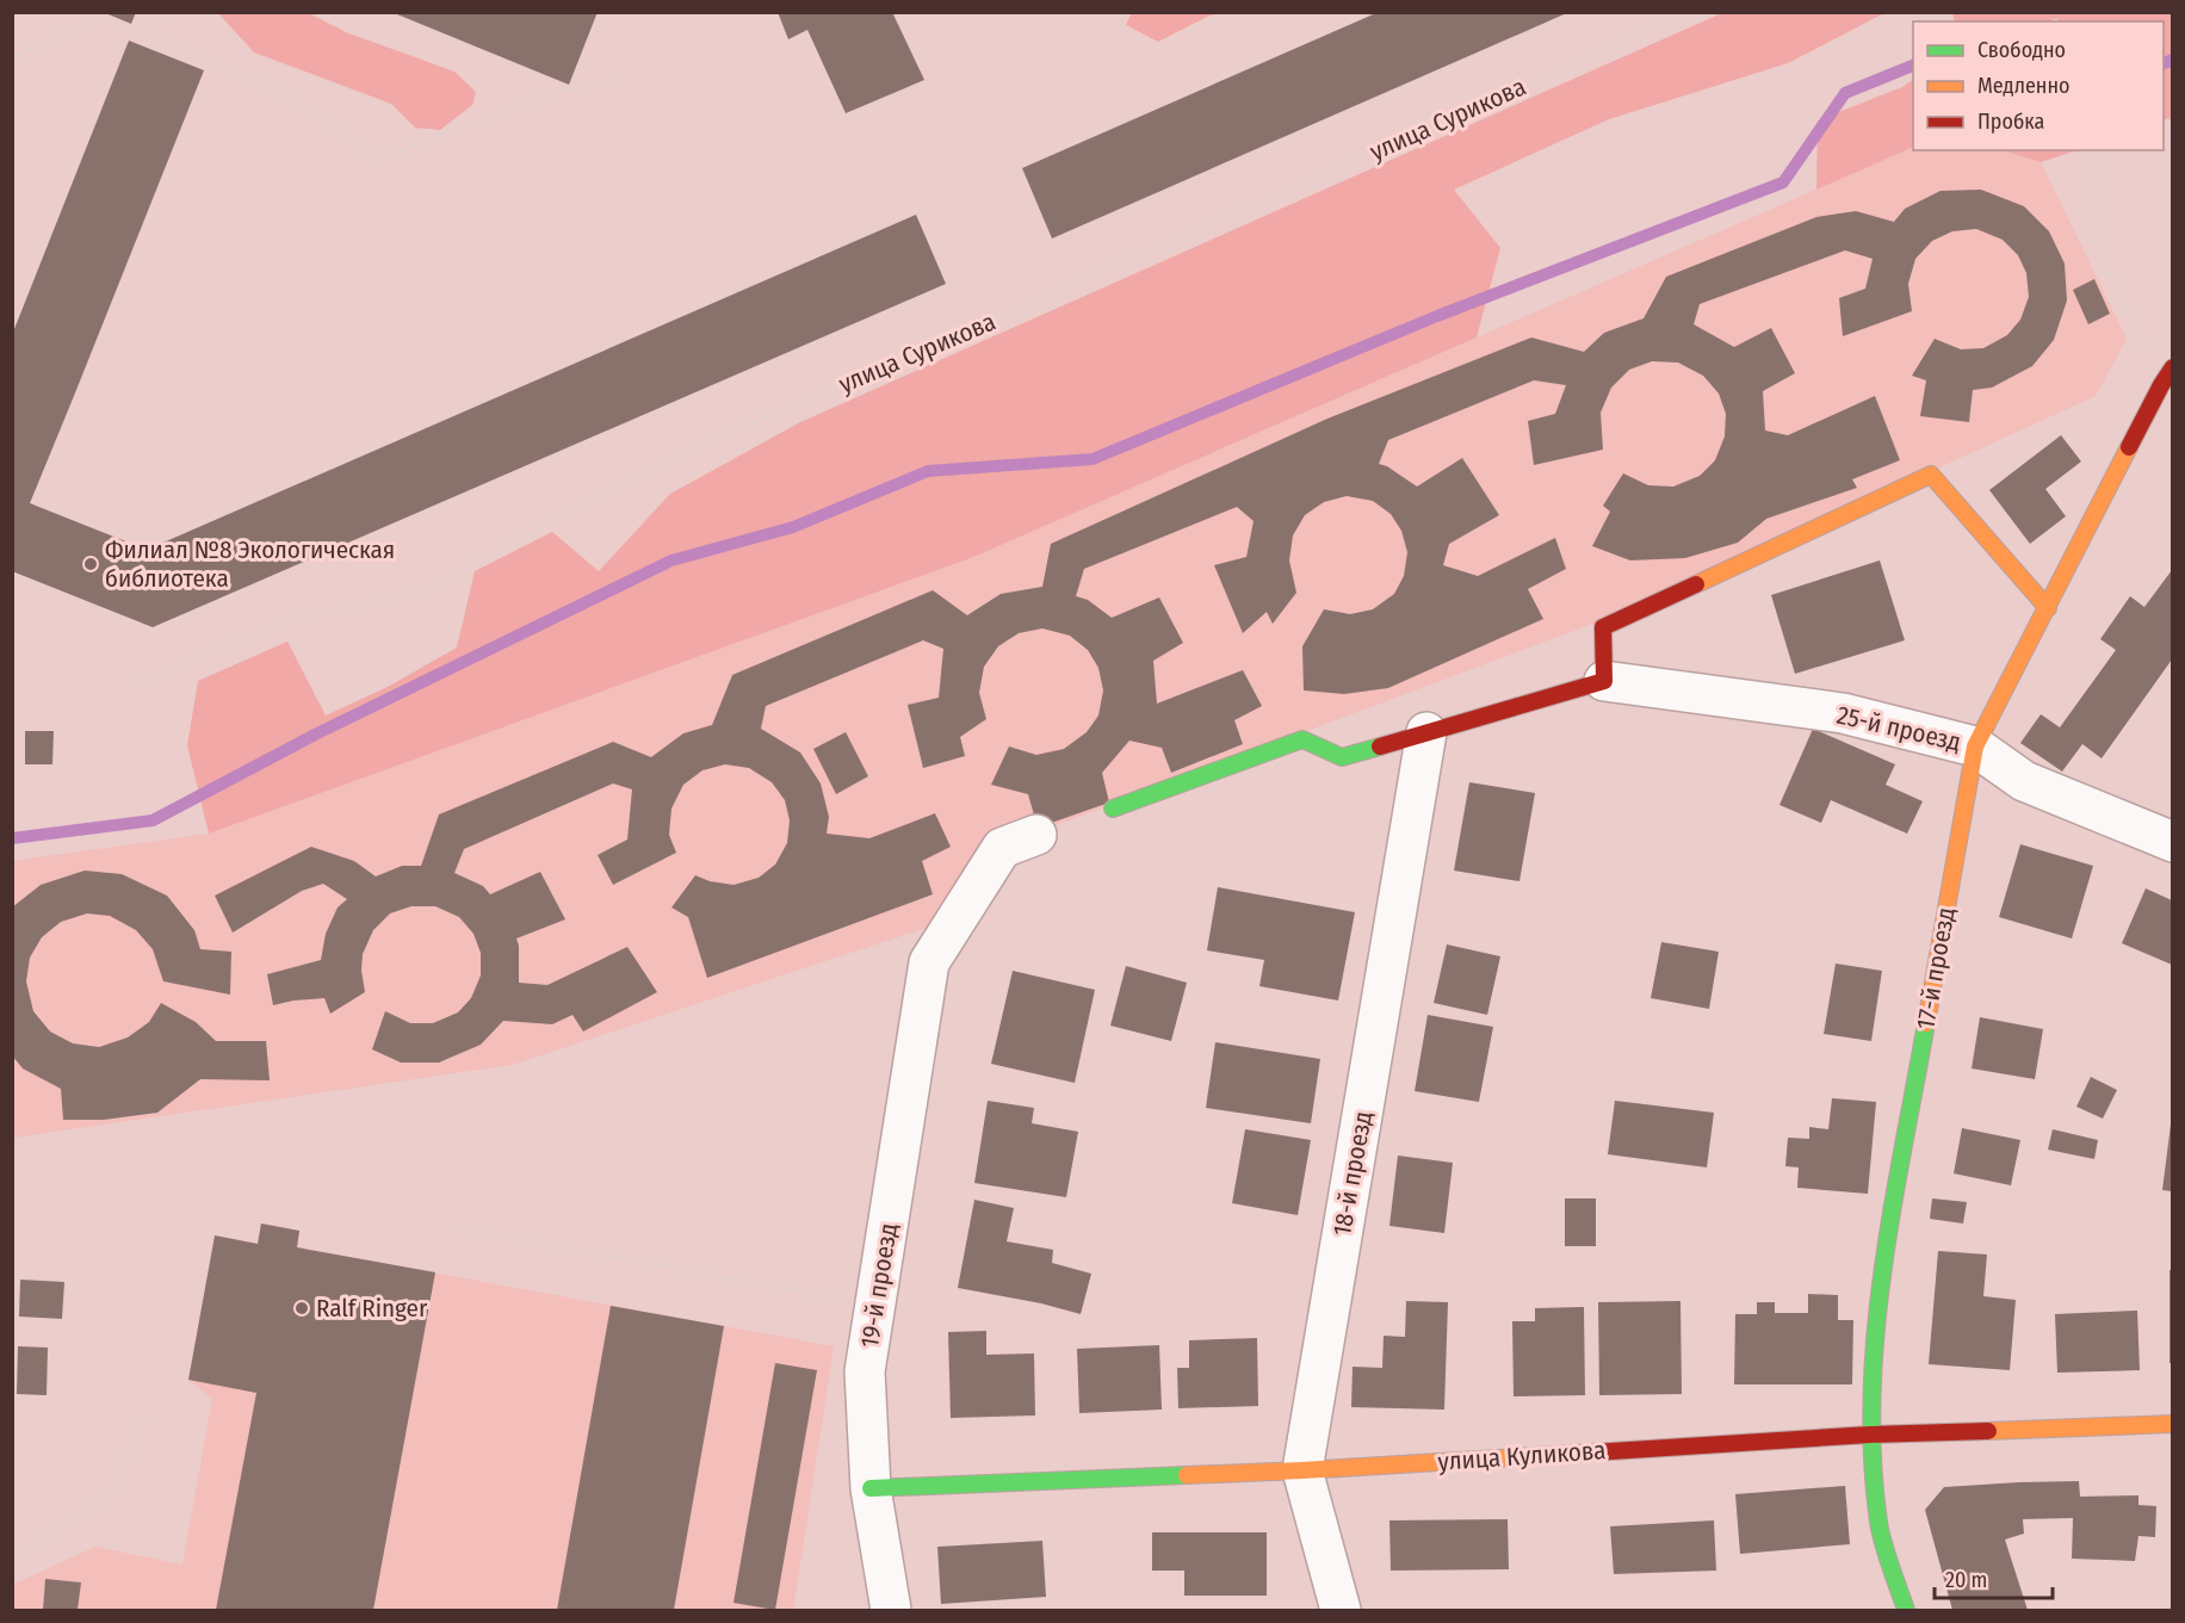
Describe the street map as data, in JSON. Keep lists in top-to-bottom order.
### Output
{
  "streets": {
    "street": [
      "25-й проезд",
      "17-й проезд",
      "18-й проезд",
      "19-й проезд",
      "улица Куликова"
    ],
    "path": ["улица Сурикова"]
  },
  "crossings": [
    ["25-й проезд", "17-й проезд"],
    ["17-й проезд", "улица Куликова"],
    ["18-й проезд", "улица Куликова"],
    ["19-й проезд", "улица Куликова"]
  ],
  "places": ["Филиал №8 Экологическая библиотека", "Ralf Ringer"],
  "legend": ["Свободно", "Медленно", "Пробка"],
  "scale_bar": "20 m"
}
